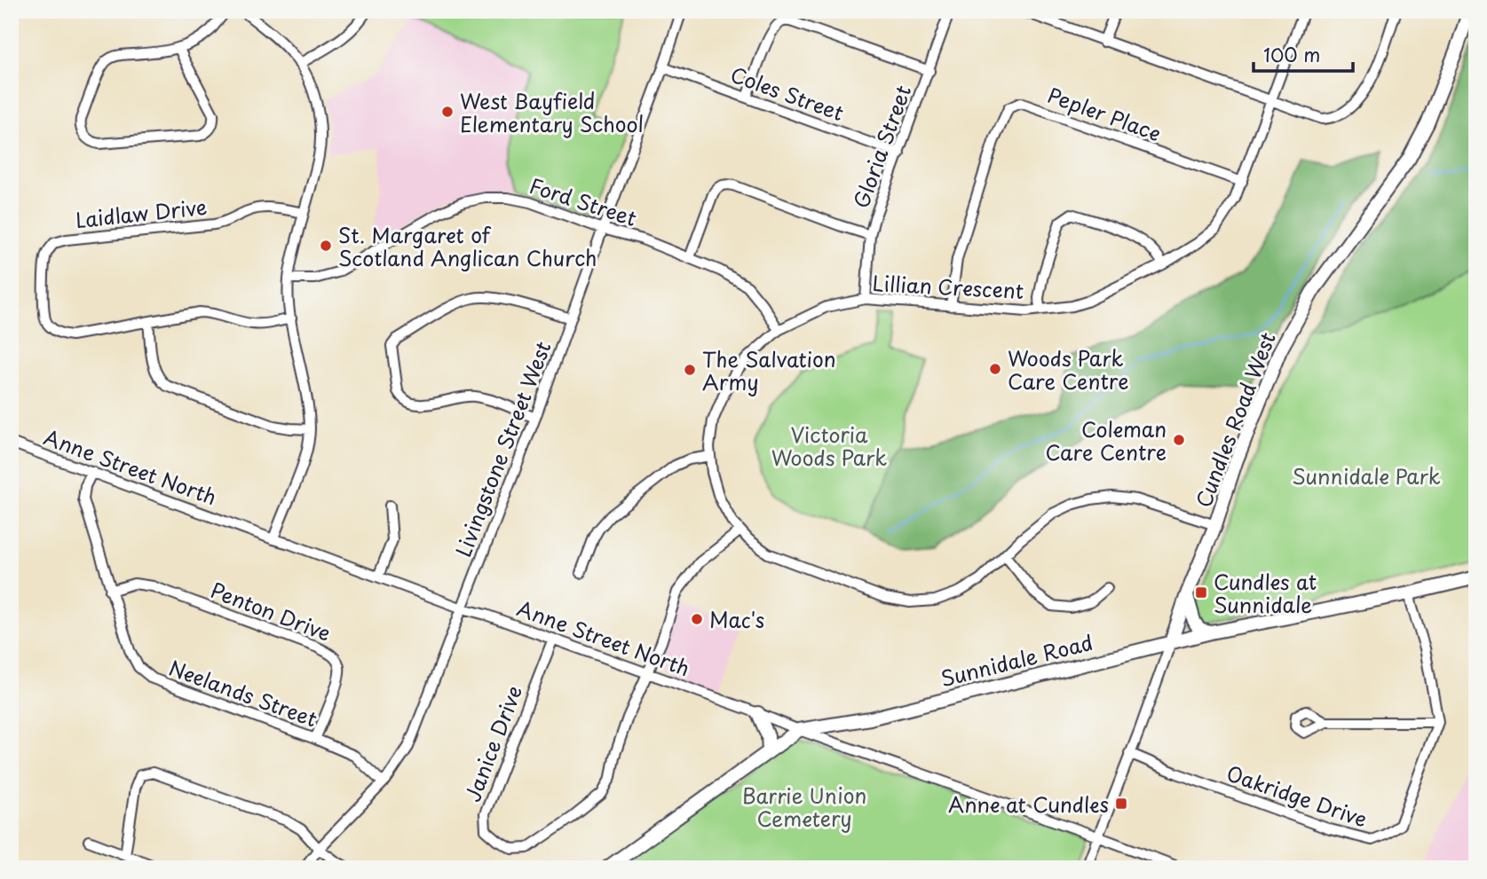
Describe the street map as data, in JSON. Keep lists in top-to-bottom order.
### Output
{
  "streets": {
    "main road": ["Cundles Road West", "Sunnidale Road"],
    "street": [
      "Coles Street",
      "Pepler Place",
      "Gloria Street",
      "Ford Street",
      "Laidlaw Drive",
      "Lillian Crescent",
      "Livingstone Street West",
      "Anne Street North",
      "Penton Drive",
      "Neelands Street",
      "Janice Drive",
      "Oakridge Drive"
    ]
  },
  "crossings": [
    ["Coles Street", "Gloria Street"],
    ["Coles Street", "Livingstone Street West"],
    ["Pepler Place", "Lillian Crescent"],
    ["Gloria Street", "Lillian Crescent"],
    ["Ford Street", "Lillian Crescent"],
    ["Ford Street", "Livingstone Street West"],
    ["Lillian Crescent", "Cundles Road West"],
    ["Lillian Crescent", "Janice Drive"],
    ["Cundles Road West", "Anne Street North"],
    ["Cundles Road West", "Sunnidale Road"],
    ["Cundles Road West", "Oakridge Drive"],
    ["Livingstone Street West", "Anne Street North"],
    ["Livingstone Street West", "Neelands Street"],
    ["Anne Street North", "Sunnidale Road"],
    ["Anne Street North", "Neelands Street"],
    ["Anne Street North", "Janice Drive"],
    ["Penton Drive", "Neelands Street"]
  ],
  "parks": ["Victoria Woods Park", "Sunnidale Park", "Barrie Union Cemetery"],
  "places": {
    "other": [
      "West Bayfield Elementary School",
      "St. Margaret of Scotland Anglican Church",
      "Woods Park Care Centre",
      "The Salvation Army",
      "Coleman Care Centre",
      "Mac's"
    ],
    "transit": ["Cundles at Sunnidale", "Anne at Cundles"]
  },
  "scale_bar": "100 m"
}
